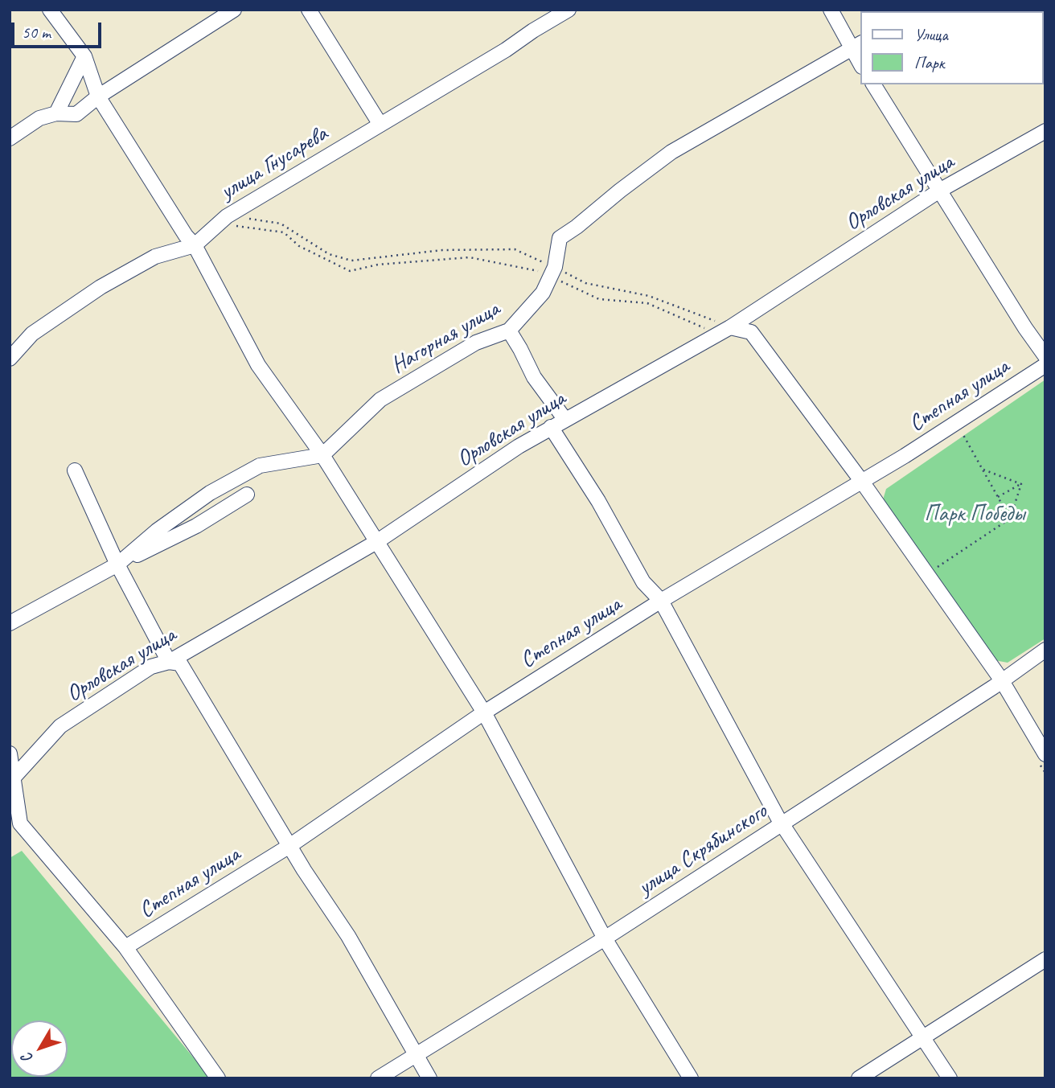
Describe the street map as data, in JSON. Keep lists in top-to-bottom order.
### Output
{
  "streets": {
    "street": [
      "улица Гнусарева",
      "Орловская улица",
      "Нагорная улица",
      "Степная улица",
      "улица Скрябинского"
    ]
  },
  "parks": ["Парк Победы"],
  "legend": ["Улица", "Парк"],
  "scale_bar": "50 m",
  "north": "bottom left"
}
